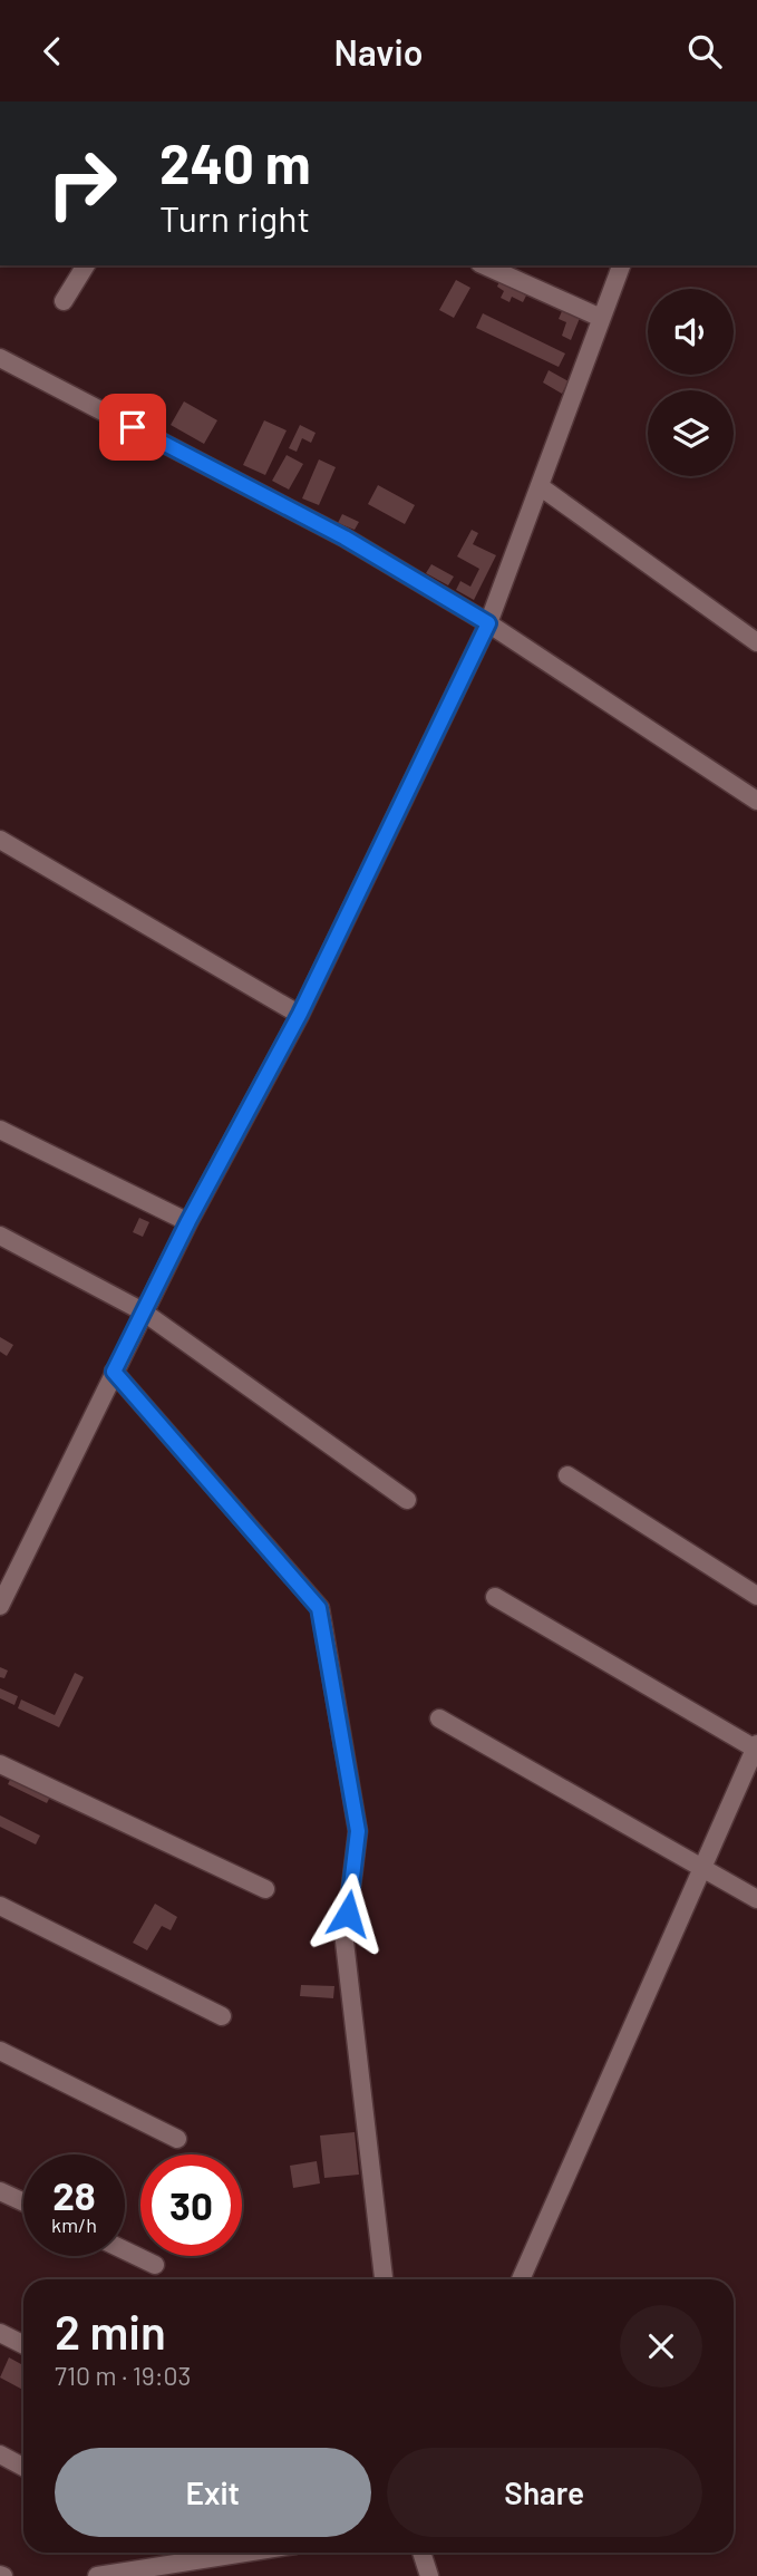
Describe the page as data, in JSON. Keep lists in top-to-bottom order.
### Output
{
  "page": {
    "header": "Navio",
    "turn": ["240 m", "Turn right"],
    "speed": "28 km/h",
    "limit": "30",
    "heading": ["2 min", "710 m · 19:03"],
    "buttons": ["Exit", "Share"]
  }
}
